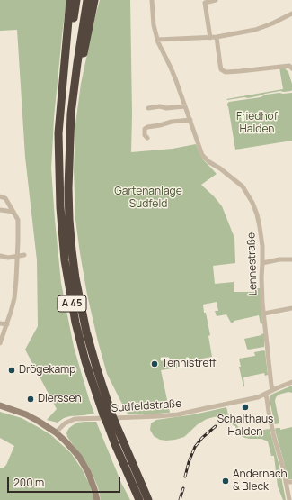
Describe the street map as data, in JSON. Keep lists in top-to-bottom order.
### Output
{
  "streets": {
    "highway": ["A 45"],
    "street": ["Lennestraße", "Sudfeldstraße"]
  },
  "crossings": [
    ["Lennestraße", "Sudfeldstraße"]
  ],
  "parks": ["Friedhof Halden", "Gartenanlage Sudfeld"],
  "places": [
    "Tennistreff",
    "Drögekamp",
    "Dierssen",
    "Schalthaus Halden",
    "Andernach & Bleck"
  ],
  "scale_bar": "200 m"
}
